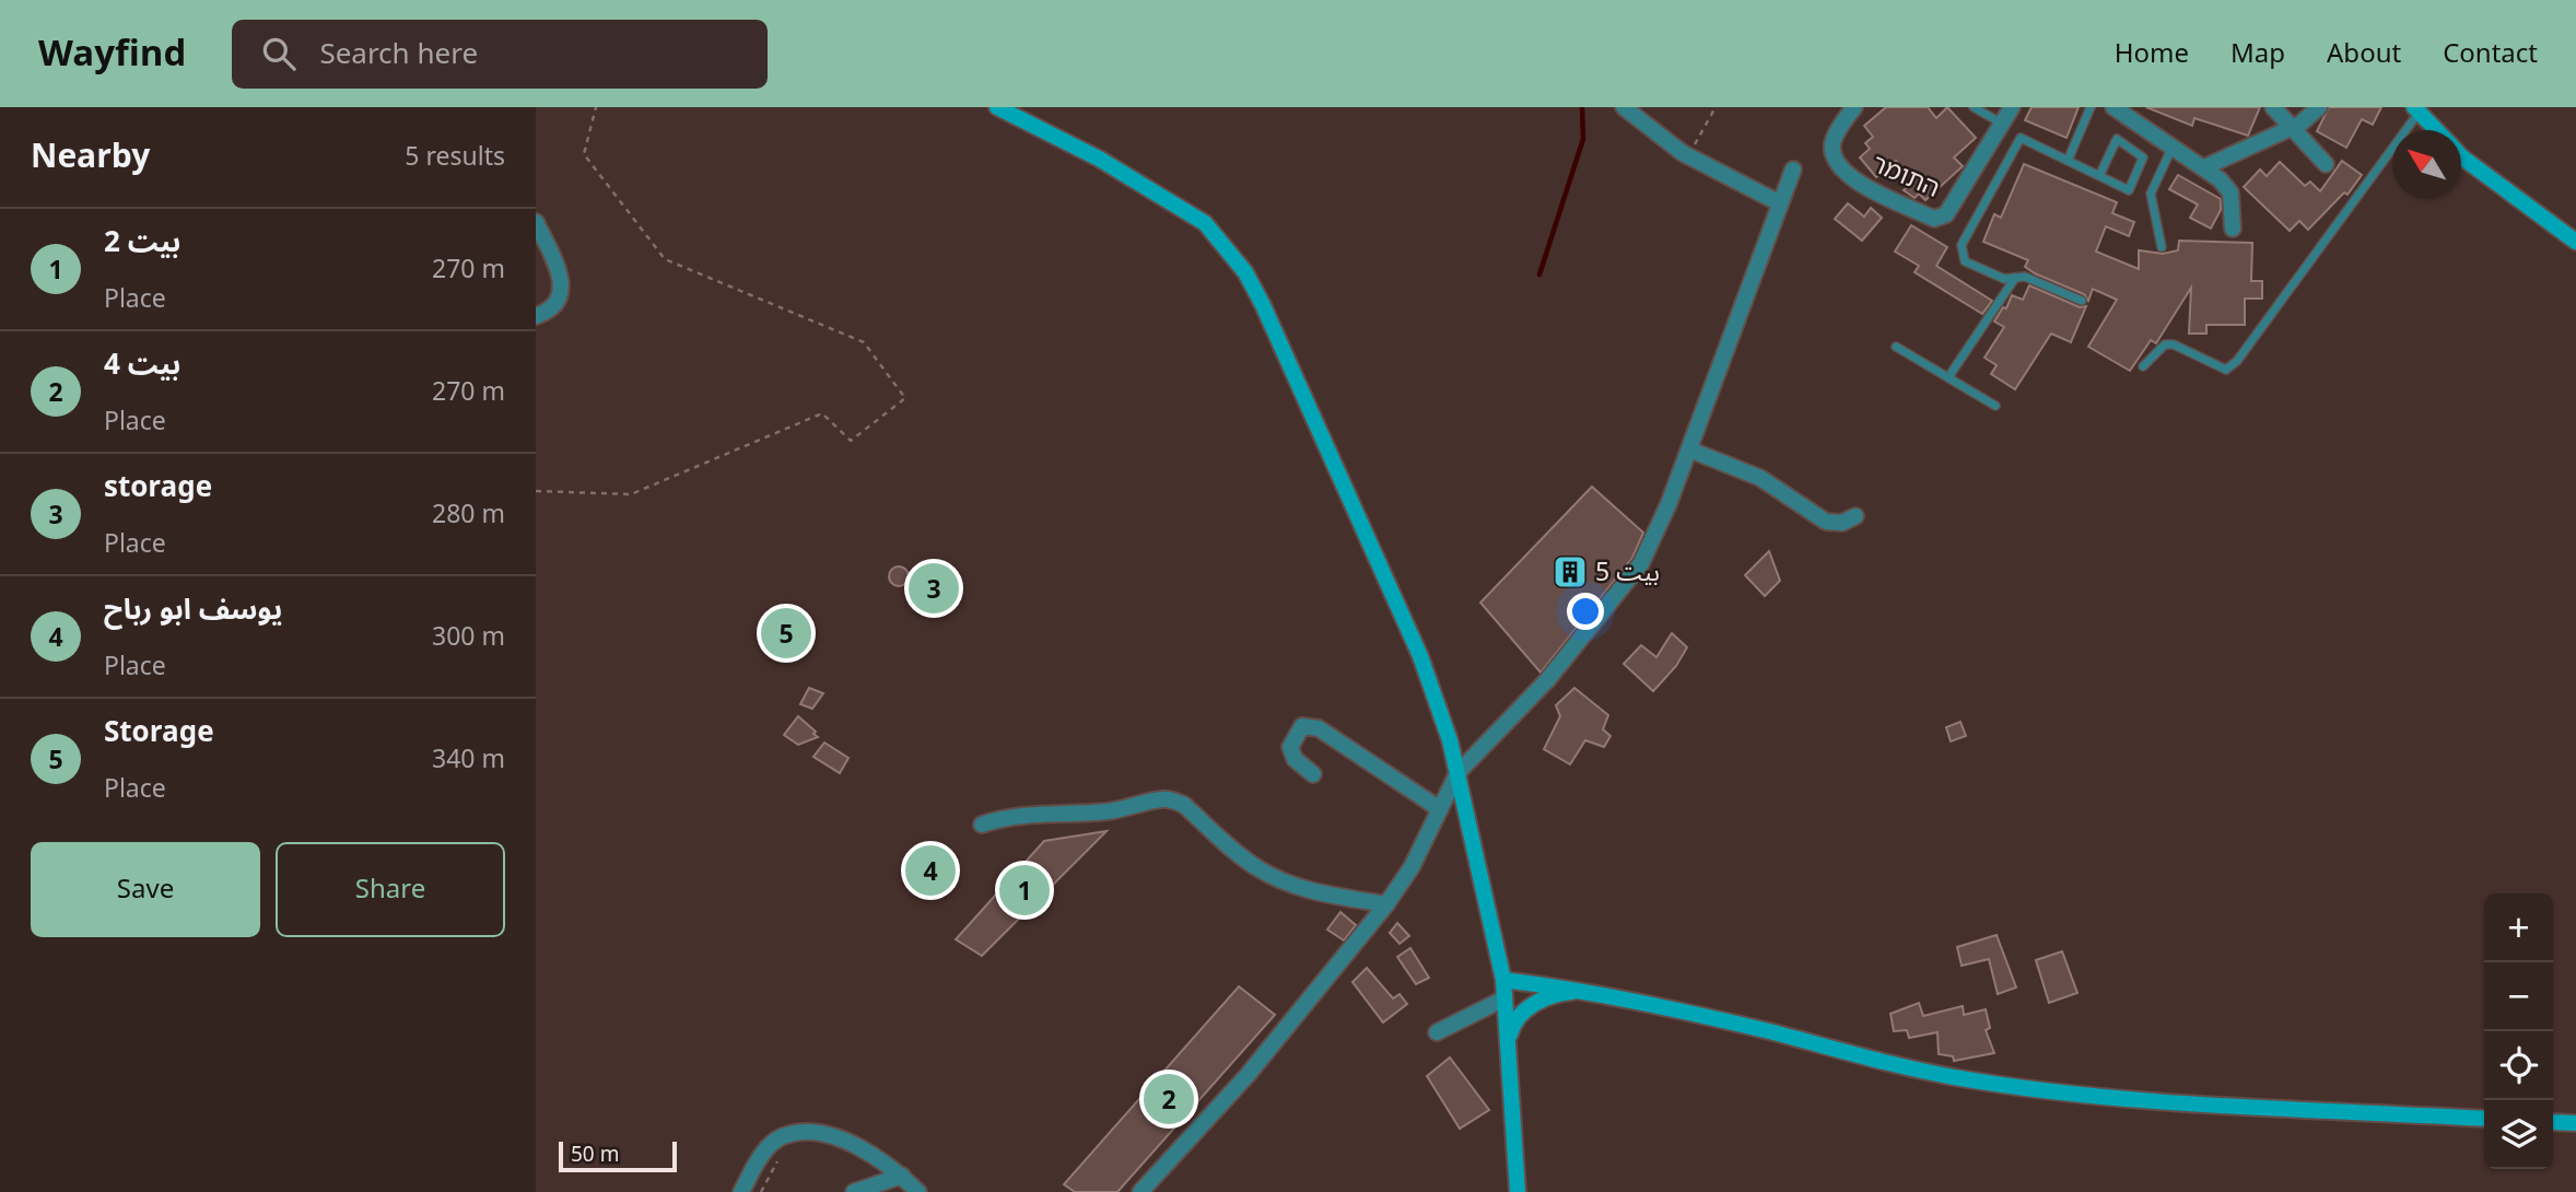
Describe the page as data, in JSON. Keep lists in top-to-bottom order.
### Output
{
  "streets": {
    "street": ["התומר"]
  },
  "places": {
    "building": ["بيت 5"]
  },
  "scale_bar": "50 m",
  "north": "top left",
  "page": {
    "header": "Wayfind",
    "search": "Search here",
    "nav": [
      "Home",
      "Map",
      "About",
      "Contact"
    ],
    "heading": ["Nearby", "5 results"],
    "list": [
      {
        "mark": "1",
        "name": "بيت 2",
        "note": "Place",
        "value": "270 m"
      },
      {
        "mark": "2",
        "name": "بيت 4",
        "note": "Place",
        "value": "270 m"
      },
      {
        "mark": "3",
        "name": "storage",
        "note": "Place",
        "value": "280 m"
      },
      {
        "mark": "4",
        "name": "يوسف ابو رباح",
        "note": "Place",
        "value": "300 m"
      },
      {
        "mark": "5",
        "name": "Storage",
        "note": "Place",
        "value": "340 m"
      }
    ],
    "pins": [
      "3",
      "5",
      "4",
      "1",
      "2"
    ],
    "buttons": ["Save", "Share"],
    "map_buttons": ["+", "−"],
    "scale": "50 m"
  }
}
